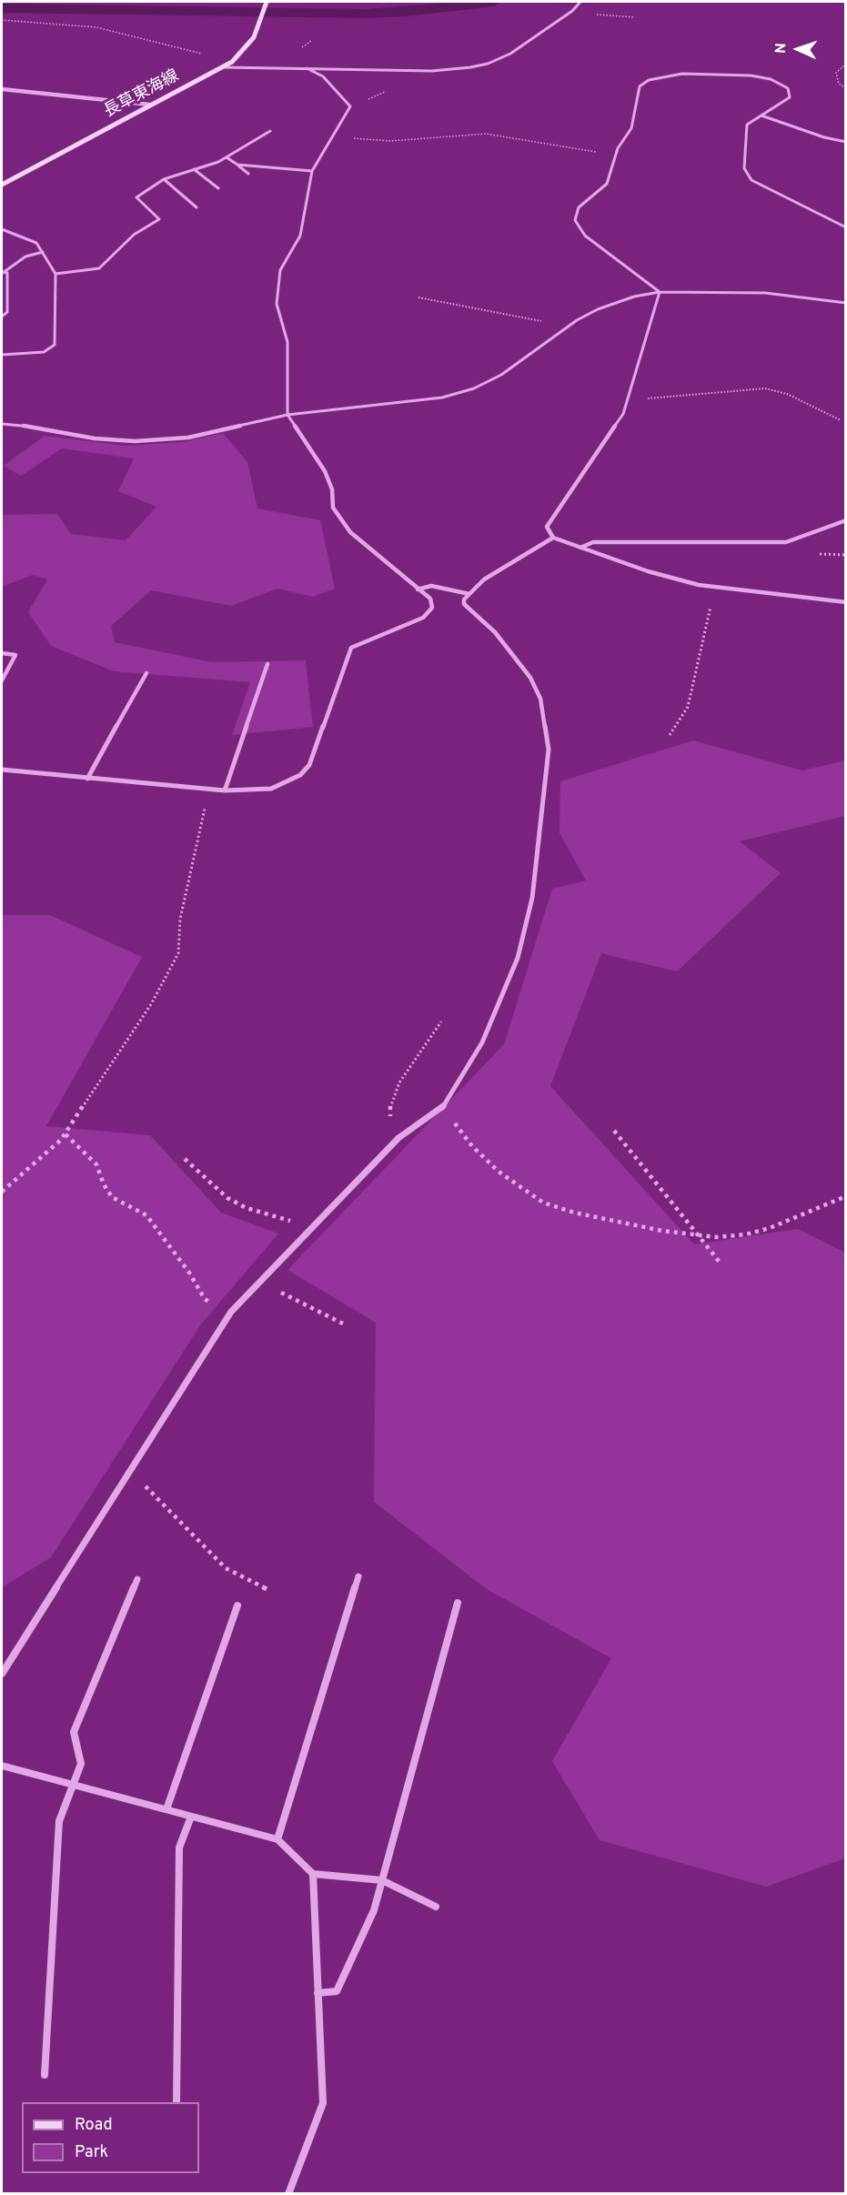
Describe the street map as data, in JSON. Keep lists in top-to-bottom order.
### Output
{
  "streets": {
    "main road": ["長草東海線"]
  },
  "legend": ["Road", "Park"],
  "north": "left"
}
